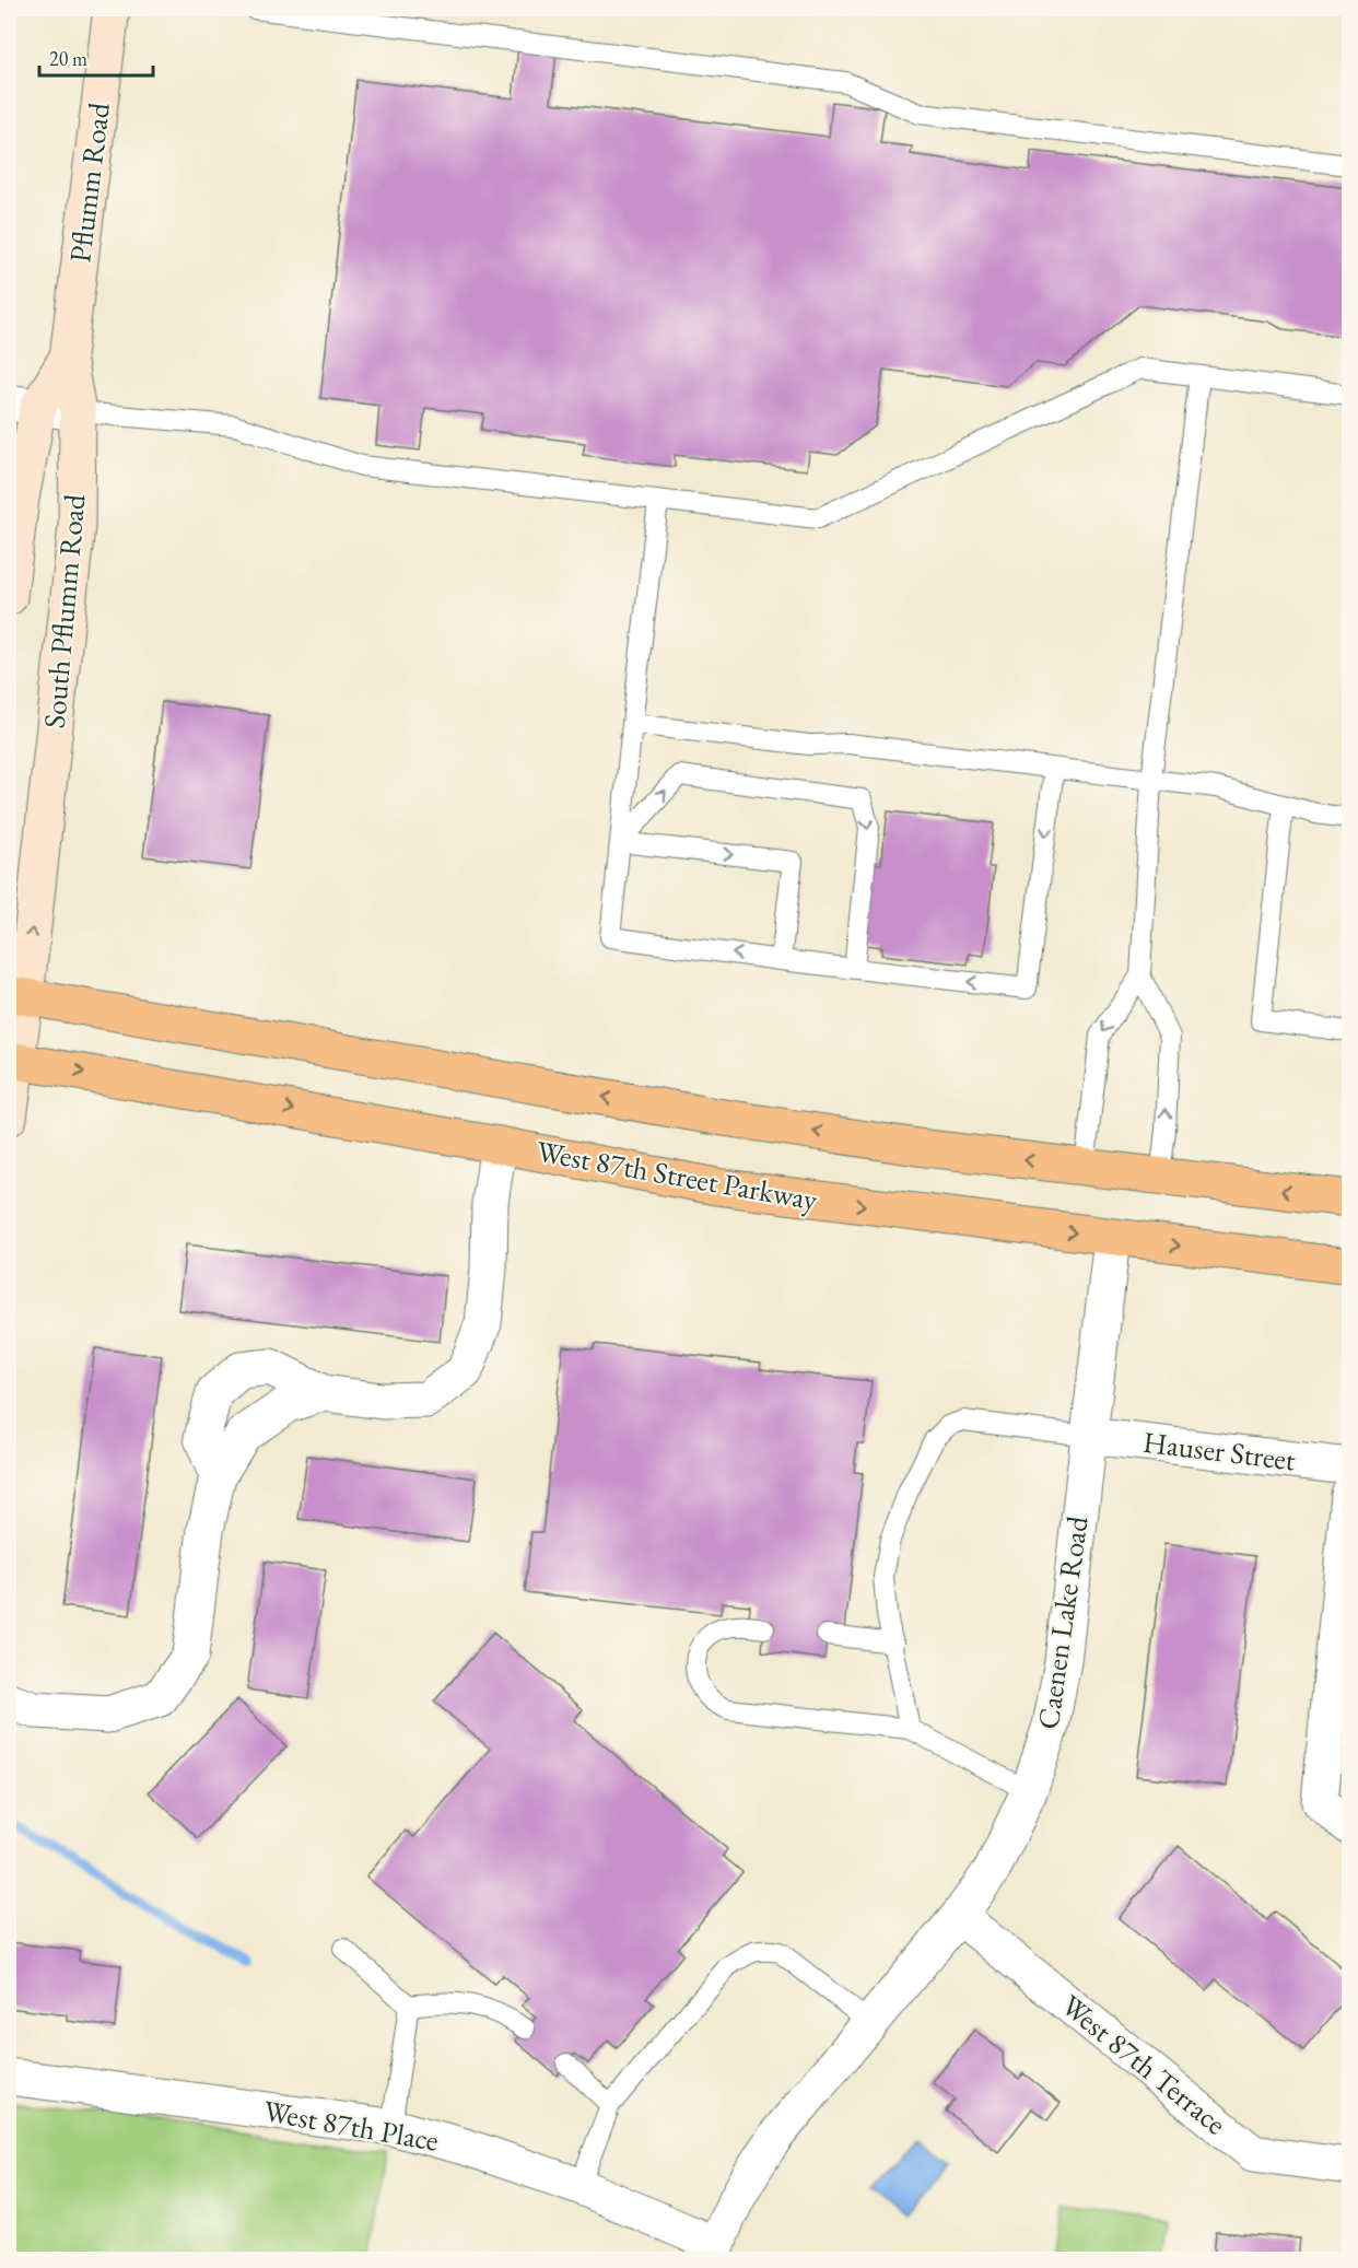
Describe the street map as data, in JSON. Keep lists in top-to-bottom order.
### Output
{
  "streets": {
    "main road": ["Pflumm Road", "South Pflumm Road", "West 87th Street Parkway"],
    "street": [
      "Hauser Street",
      "Caenen Lake Road",
      "West 87th Terrace",
      "West 87th Place"
    ]
  },
  "crossings": [
    ["Pflumm Road", "South Pflumm Road"],
    ["South Pflumm Road", "West 87th Street Parkway"],
    ["West 87th Street Parkway", "Caenen Lake Road"],
    ["Hauser Street", "Caenen Lake Road"],
    ["Caenen Lake Road", "West 87th Terrace"],
    ["Caenen Lake Road", "West 87th Place"]
  ],
  "scale_bar": "20 m"
}
